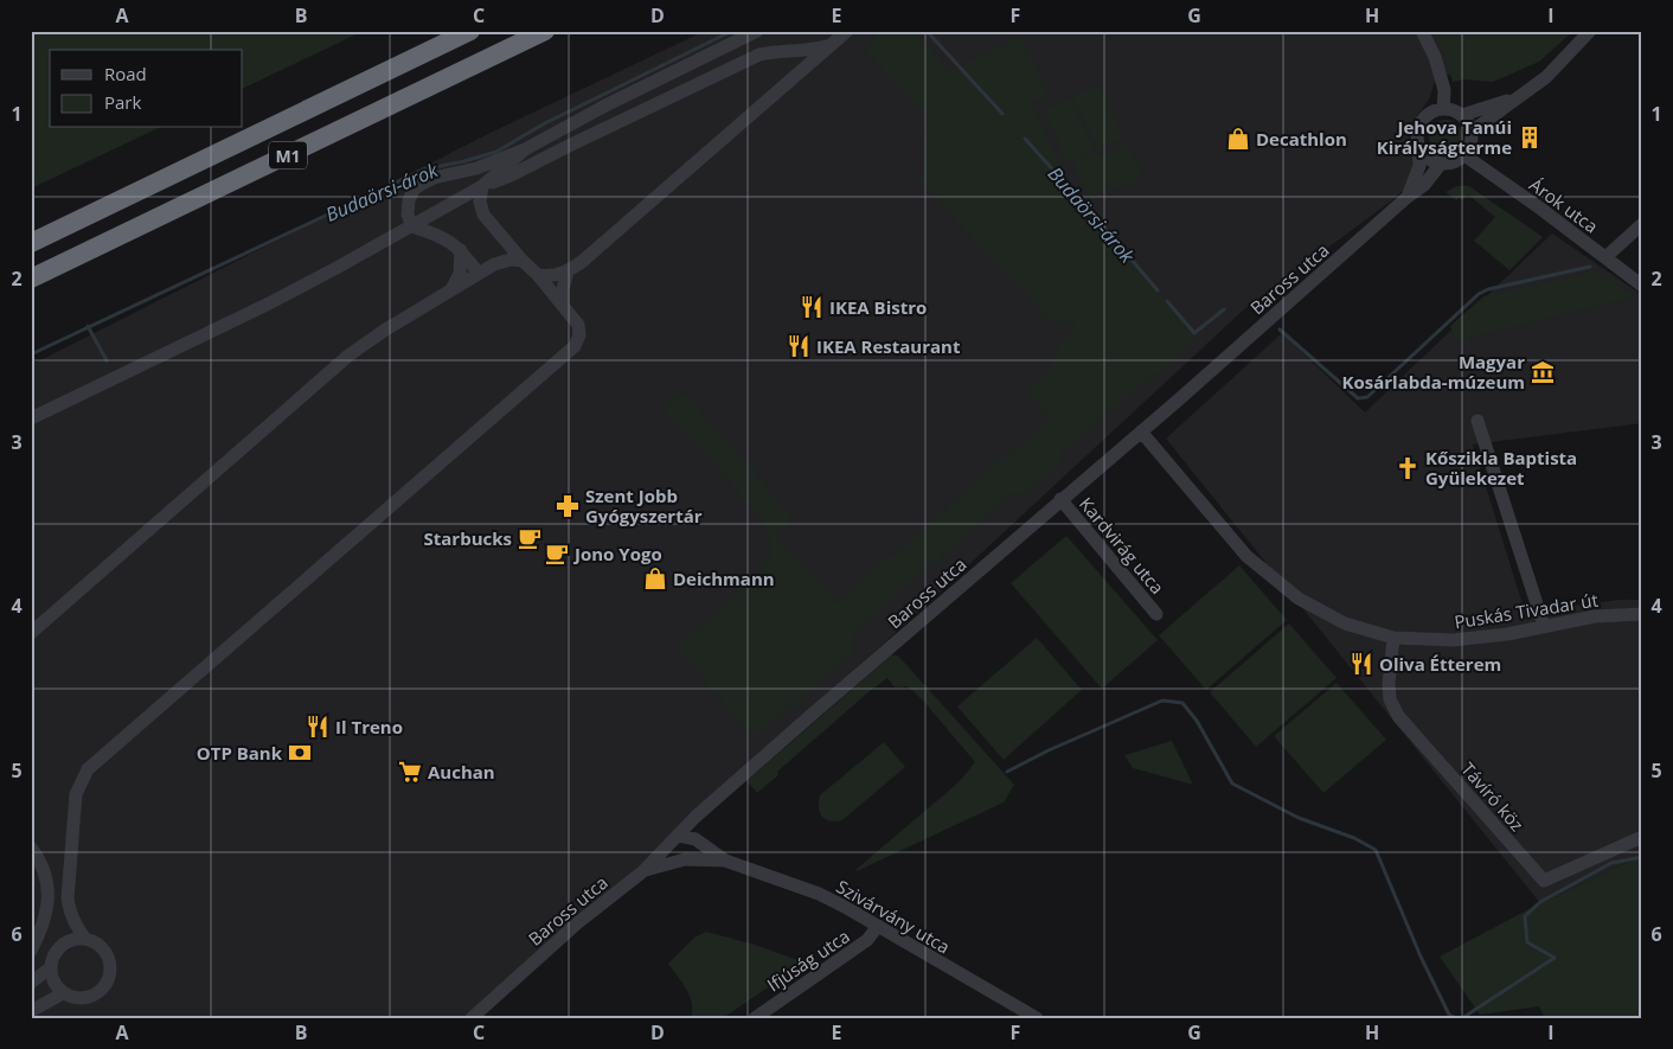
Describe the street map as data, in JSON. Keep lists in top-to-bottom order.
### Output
{
  "streets": {
    "highway": ["M1"],
    "street": [
      "Árok utca",
      "Baross utca",
      "Kardvirág utca",
      "Puskás Tivadar út",
      "Távíró köz",
      "Szivárvány utca",
      "Ifjúság utca"
    ]
  },
  "crossings": [
    ["Árok utca", "Baross utca"],
    ["Baross utca", "Kardvirág utca"],
    ["Baross utca", "Puskás Tivadar út"],
    ["Baross utca", "Szivárvány utca"],
    ["Puskás Tivadar út", "Távíró köz"],
    ["Szivárvány utca", "Ifjúság utca"]
  ],
  "water": ["Budaörsi-árok"],
  "places": {
    "building": ["Jehova Tanúi Királyságterme"],
    "shop": ["Decathlon", "Deichmann"],
    "restaurant": [
      "IKEA Bistro",
      "IKEA Restaurant",
      "Oliva Étterem",
      "Il Treno"
    ],
    "museum": ["Magyar Kosárlabda-múzeum"],
    "church": ["Kőszikla Baptista Gyülekezet"],
    "pharmacy": ["Szent Jobb Gyógyszertár"],
    "cafe": ["Starbucks", "Jono Yogo"],
    "bank": ["OTP Bank"],
    "supermarket": ["Auchan"]
  },
  "legend": ["Road", "Park"],
  "grid": {
    "columns": [
      "A",
      "B",
      "C",
      "D",
      "E",
      "F",
      "G",
      "H",
      "I"
    ],
    "rows": [
      "1",
      "2",
      "3",
      "4",
      "5",
      "6"
    ]
  }
}
